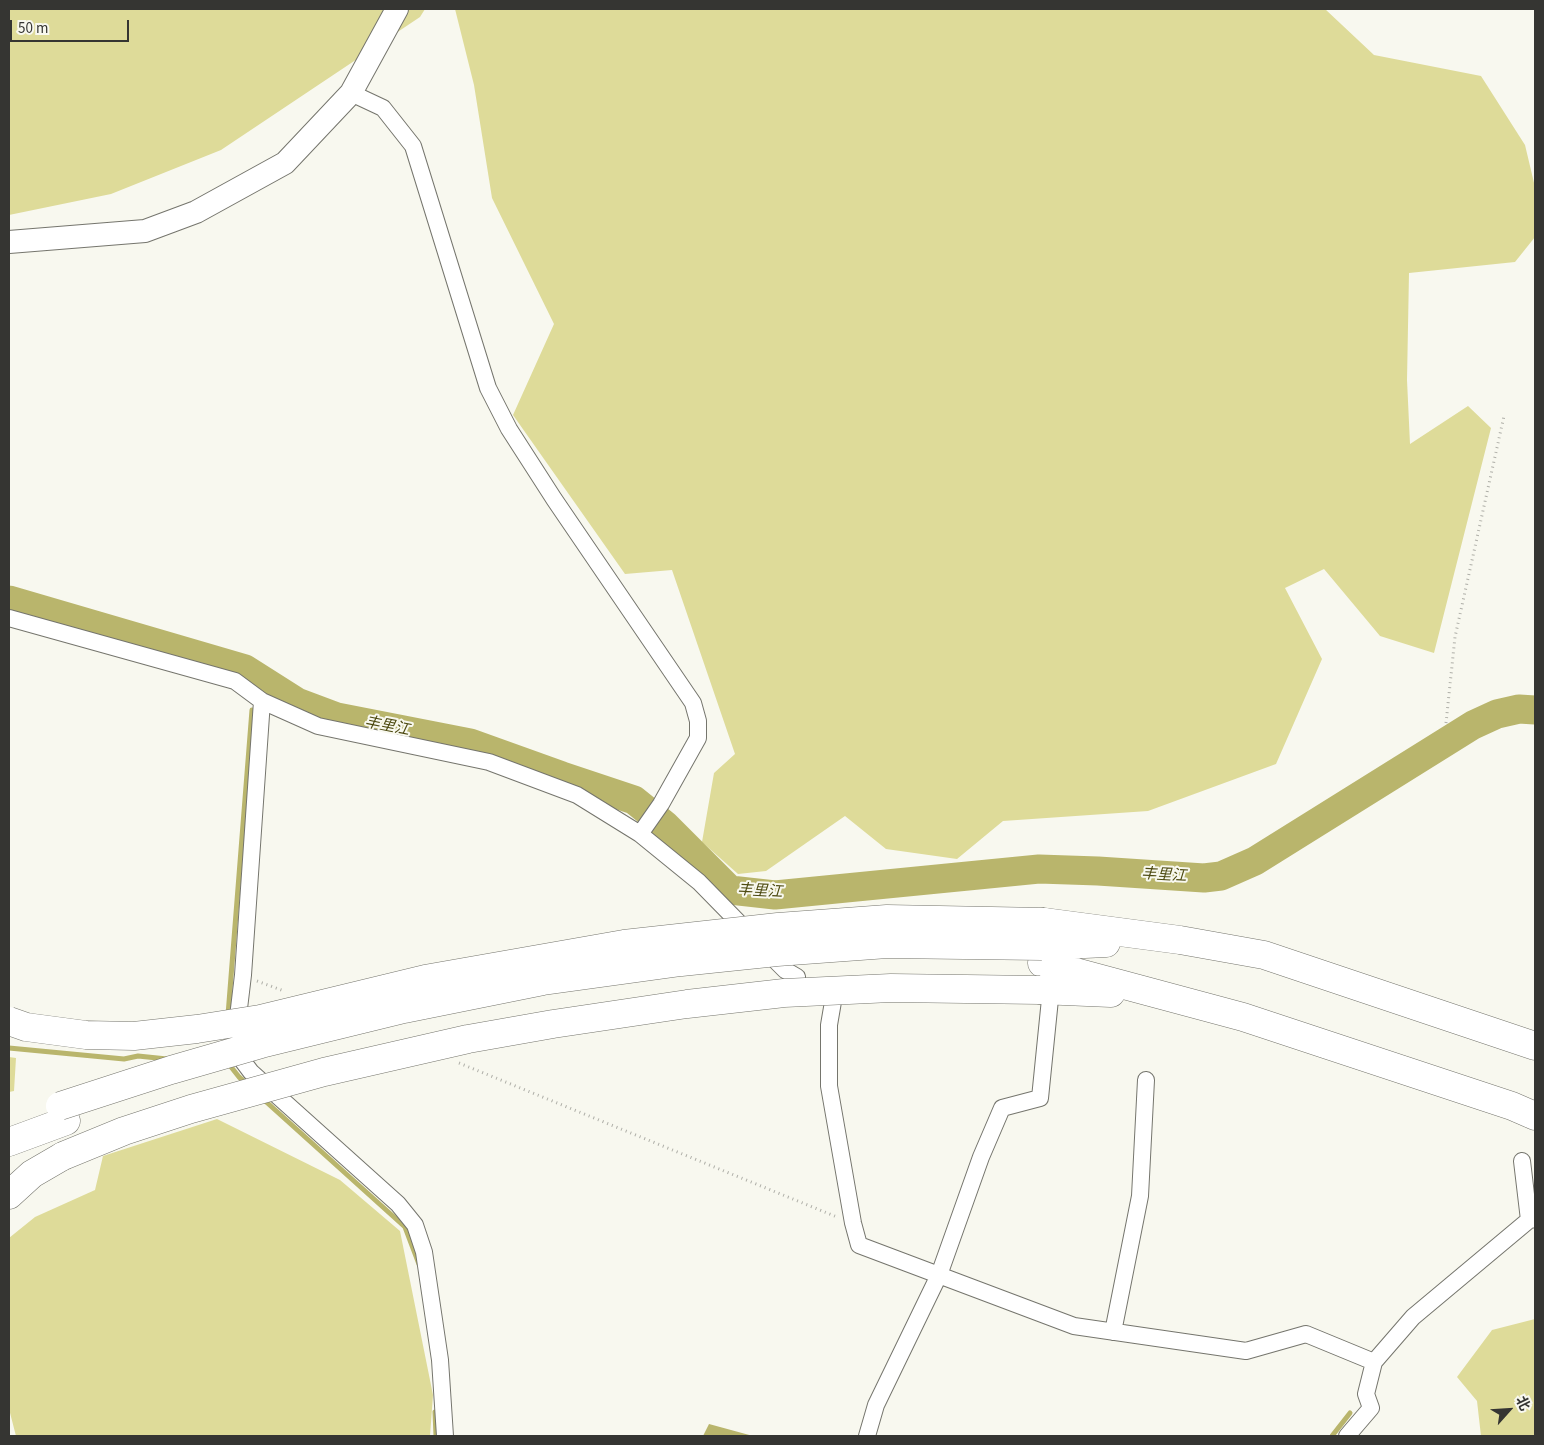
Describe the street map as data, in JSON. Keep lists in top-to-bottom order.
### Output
{
  "water": ["丰里江"],
  "scale_bar": "50 m",
  "north": "top right"
}
